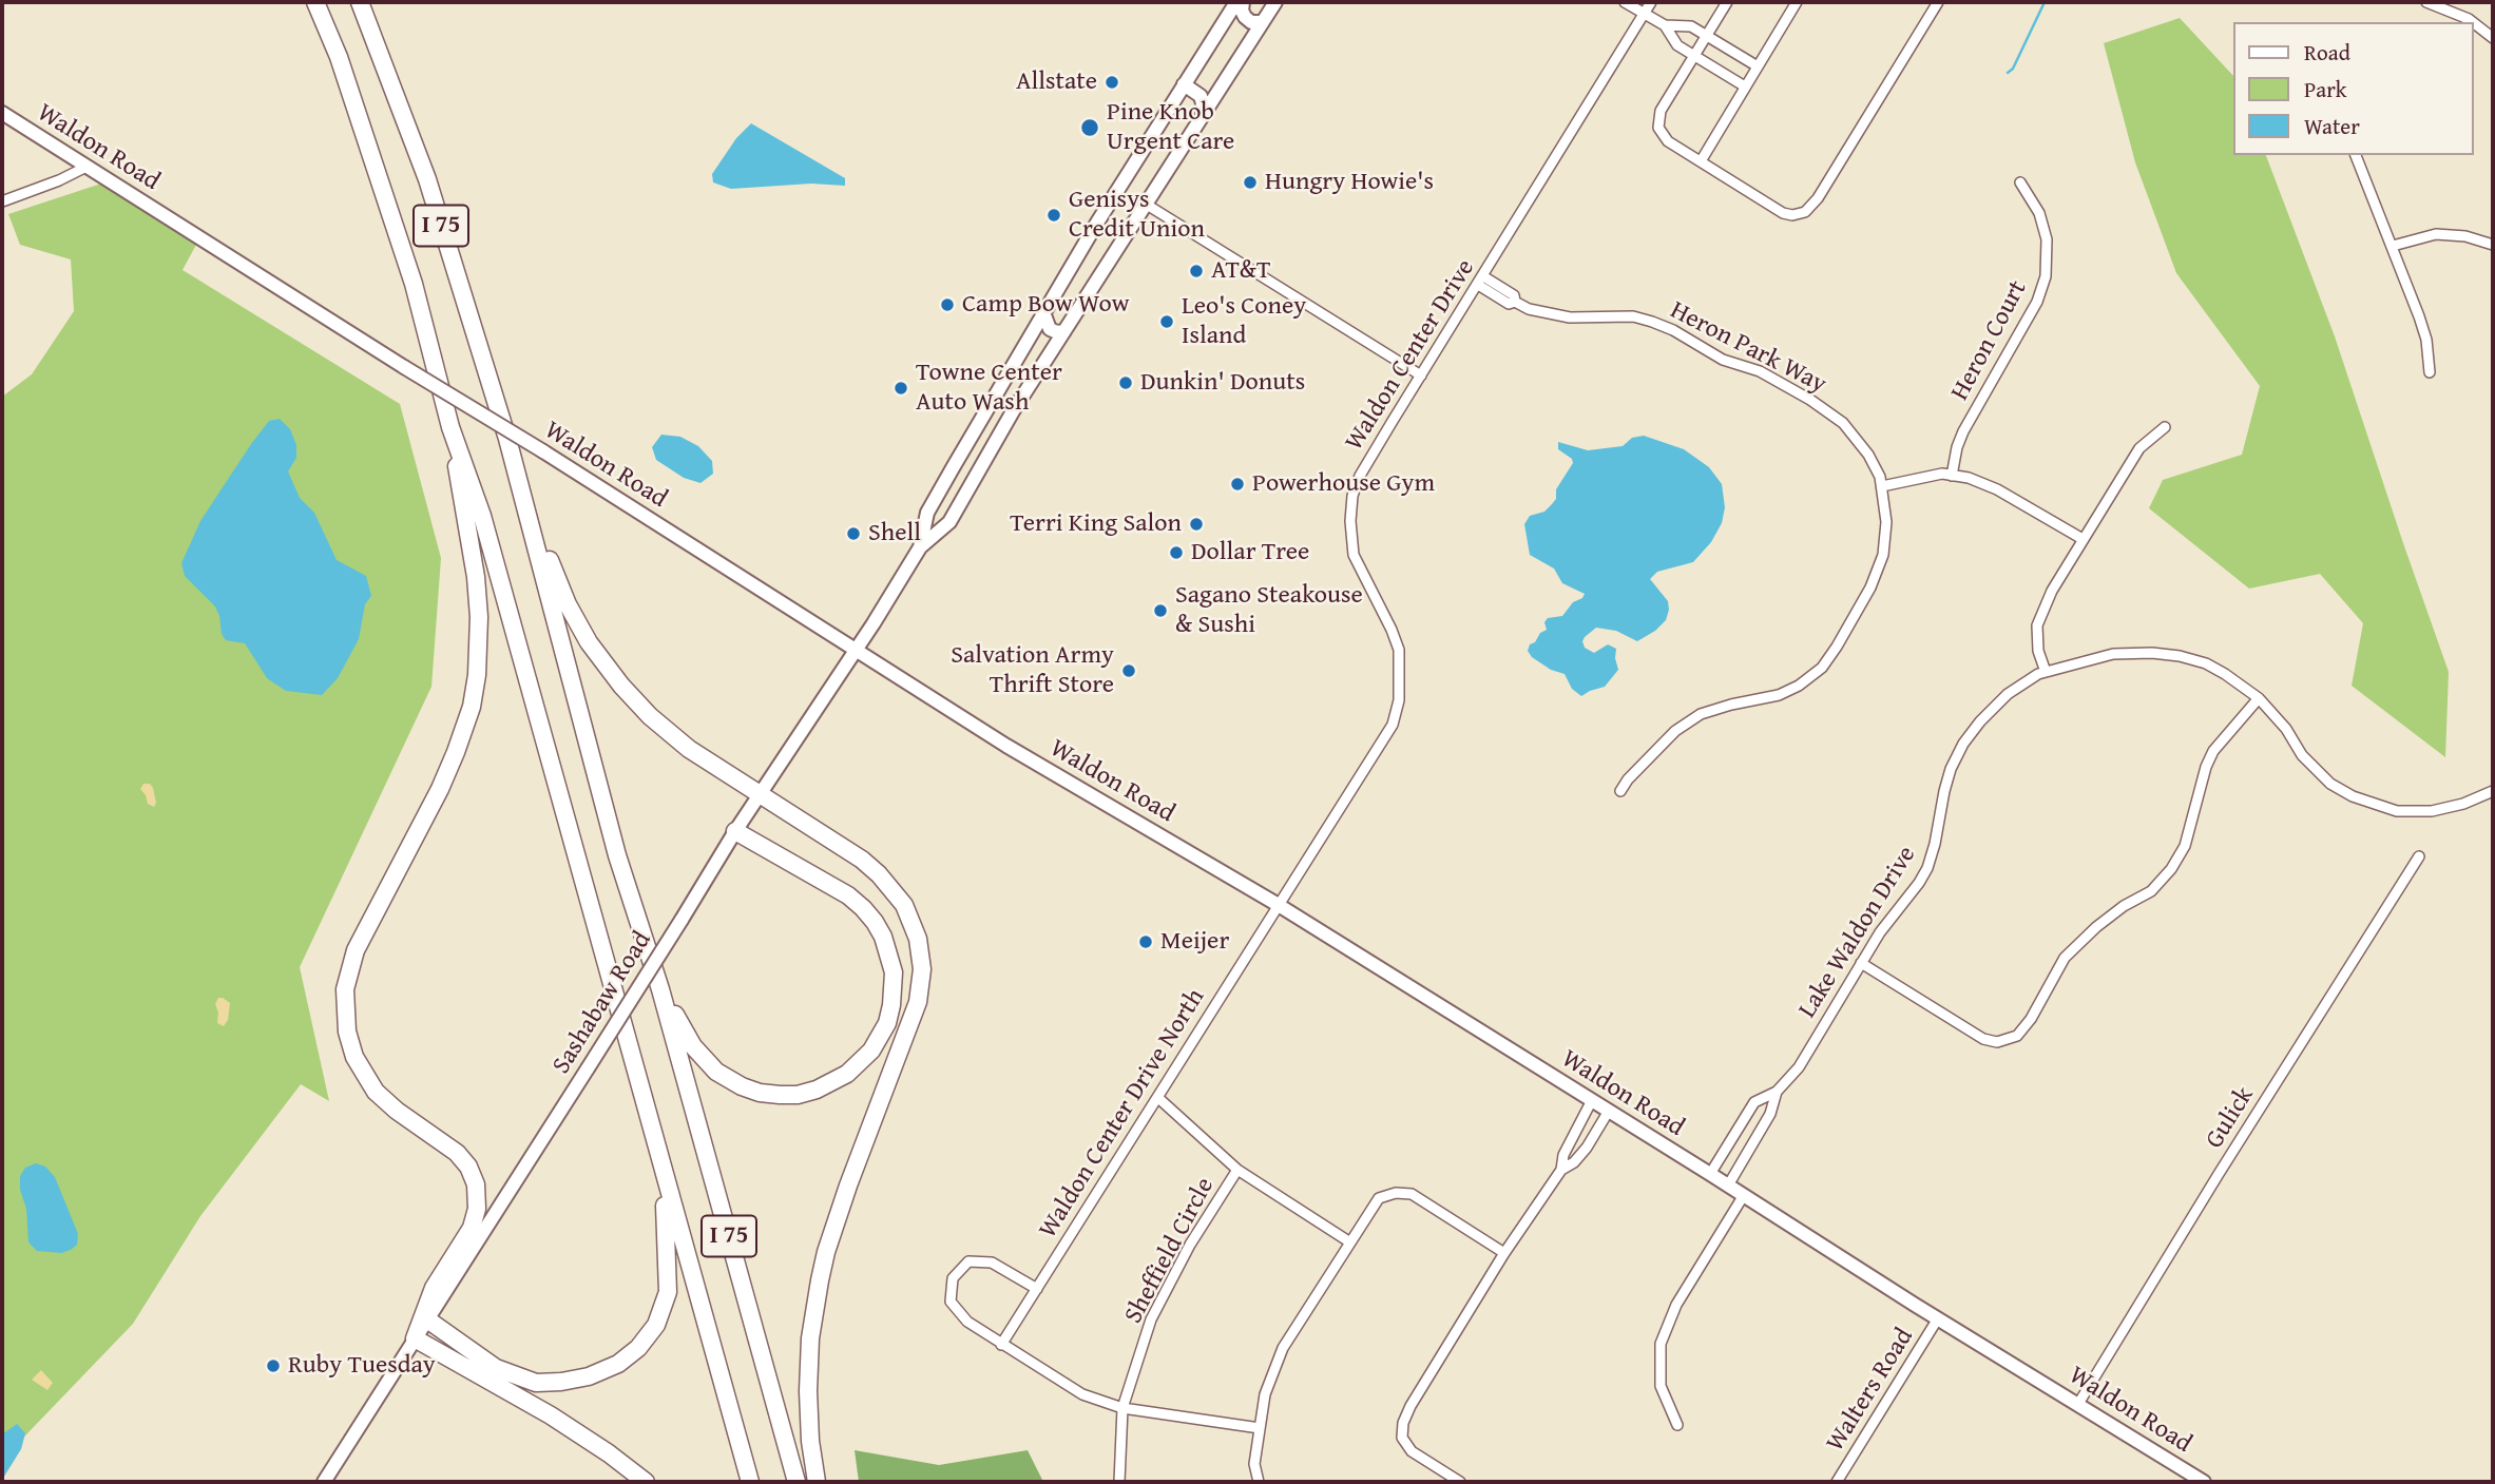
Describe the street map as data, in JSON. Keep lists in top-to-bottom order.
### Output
{
  "streets": {
    "highway": ["I 75"],
    "street": [
      "Waldon Road",
      "Heron Court",
      "Heron Park Way",
      "Waldon Center Drive",
      "Lake Waldon Drive",
      "Sashabaw Road",
      "Waldon Center Drive North",
      "Gulick",
      "Sheffield Circle",
      "Walters Road"
    ]
  },
  "crossings": [
    ["Waldon Road", "Waldon Center Drive"],
    ["Waldon Road", "Lake Waldon Drive"],
    ["Waldon Road", "Sashabaw Road"],
    ["Waldon Road", "Waldon Center Drive North"],
    ["Waldon Road", "Gulick"],
    ["Waldon Road", "Walters Road"],
    ["Heron Park Way", "Waldon Center Drive"],
    ["Waldon Center Drive", "Waldon Center Drive North"]
  ],
  "places": [
    "Allstate",
    "Pine Knob Urgent Care",
    "Hungry Howie's",
    "Genisys Credit Union",
    "AT&T",
    "Camp Bow Wow",
    "Leo's Coney Island",
    "Dunkin' Donuts",
    "Towne Center Auto Wash",
    "Powerhouse Gym",
    "Terri King Salon",
    "Shell",
    "Dollar Tree",
    "Sagano Steakouse & Sushi",
    "Salvation Army Thrift Store",
    "Meijer",
    "Ruby Tuesday"
  ],
  "legend": ["Road", "Park", "Water"]
}
